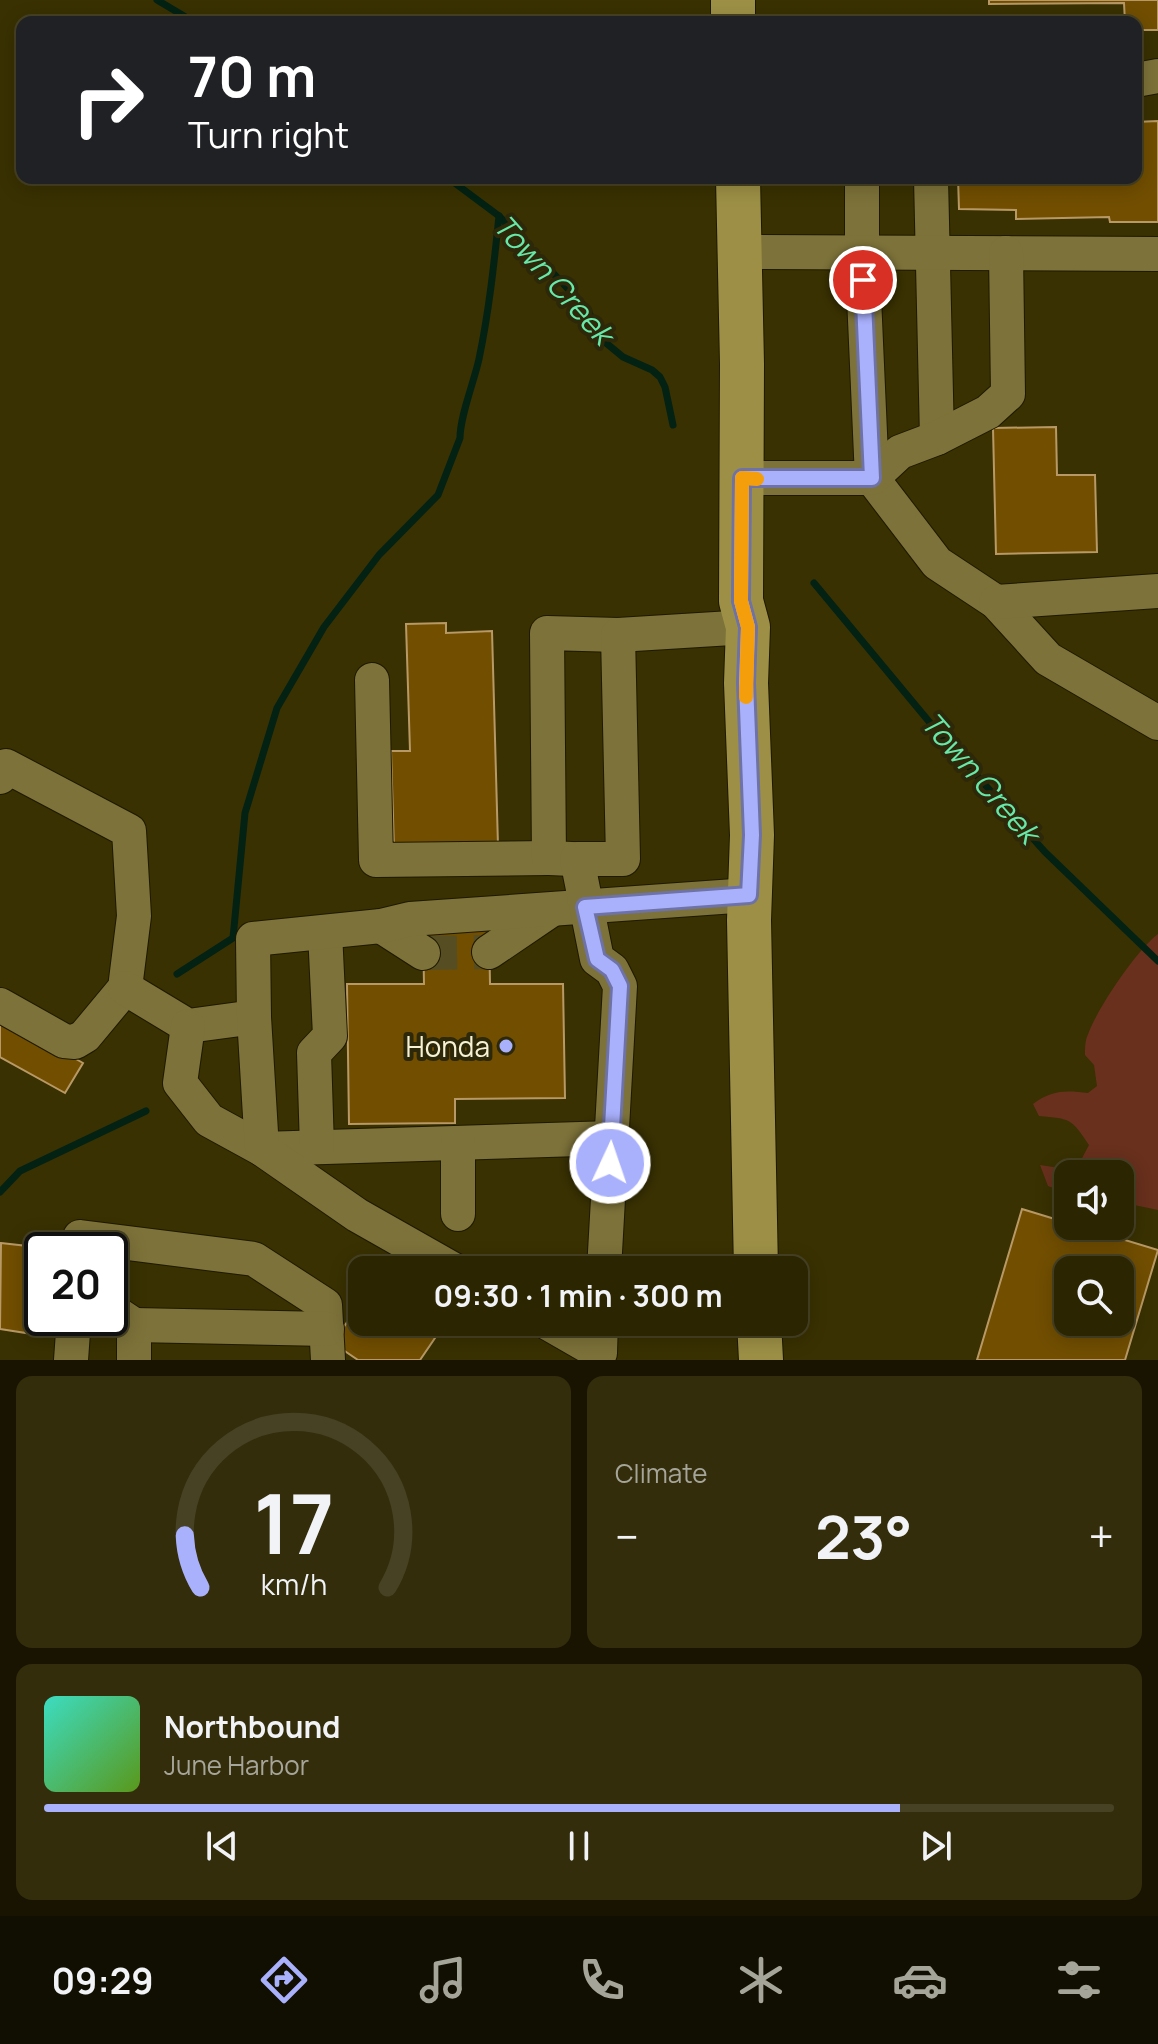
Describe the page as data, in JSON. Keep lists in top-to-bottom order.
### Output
{
  "water": ["Town Creek"],
  "places": ["Honda"],
  "page": {
    "turn": ["70 m", "Turn right"],
    "limit": "20",
    "trip": "09:30 · 1 min · 300 m",
    "tile": "Climate",
    "heat": ["−", "23°", "+"],
    "song": ["Northbound", "June Harbor"],
    "tabs": "09:29",
    "gauge": ["17", "km/h"]
  }
}
